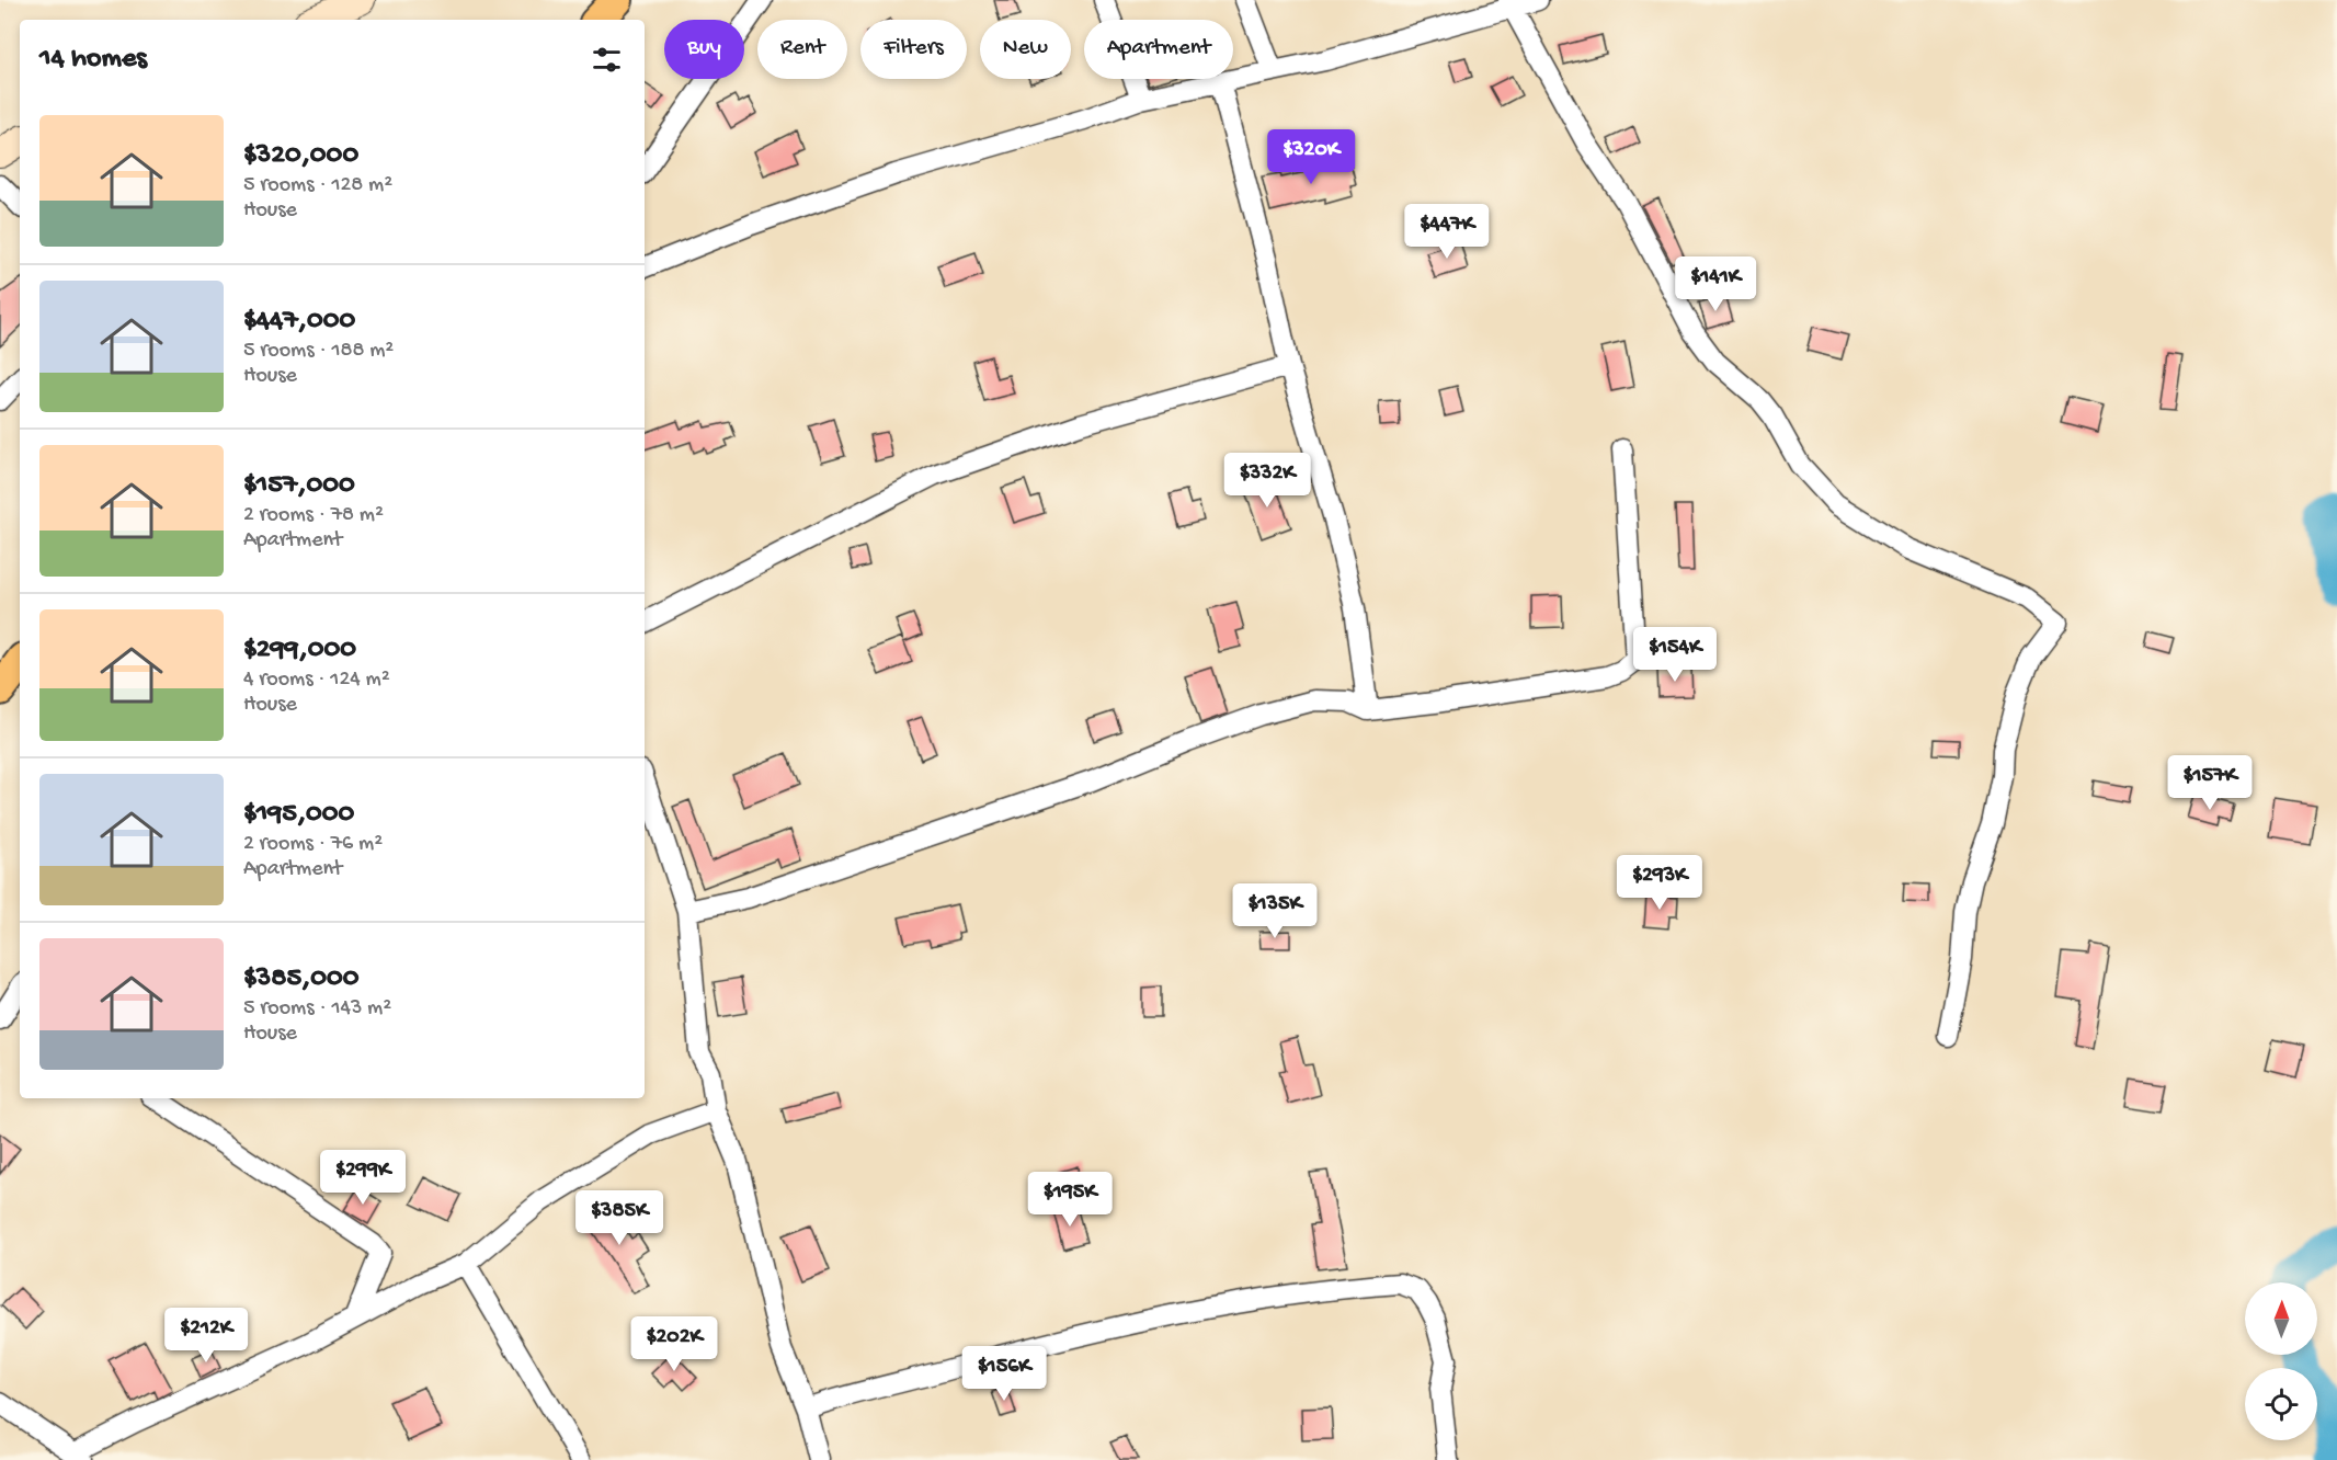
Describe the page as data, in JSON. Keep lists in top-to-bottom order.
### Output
{
  "north": "top",
  "page": {
    "chip": [
      "Buy",
      "Rent",
      "Filters",
      "New",
      "Apartment"
    ],
    "heading": "14 homes",
    "list": [
      {
        "name": "$320,000",
        "note": "5 rooms · 128 m² · House"
      },
      {
        "name": "$447,000",
        "note": "5 rooms · 188 m² · House"
      },
      {
        "name": "$157,000",
        "note": "2 rooms · 78 m² · Apartment"
      },
      {
        "name": "$299,000",
        "note": "4 rooms · 124 m² · House"
      },
      {
        "name": "$195,000",
        "note": "2 rooms · 76 m² · Apartment"
      },
      {
        "name": "$385,000",
        "note": "5 rooms · 143 m² · House"
      }
    ],
    "price": [
      "$320K",
      "$447K",
      "$141K",
      "$332K",
      "$154K",
      "$157K",
      "$293K",
      "$135K",
      "$299K",
      "$195K",
      "$385K",
      "$212K",
      "$202K",
      "$156K"
    ]
  }
}
